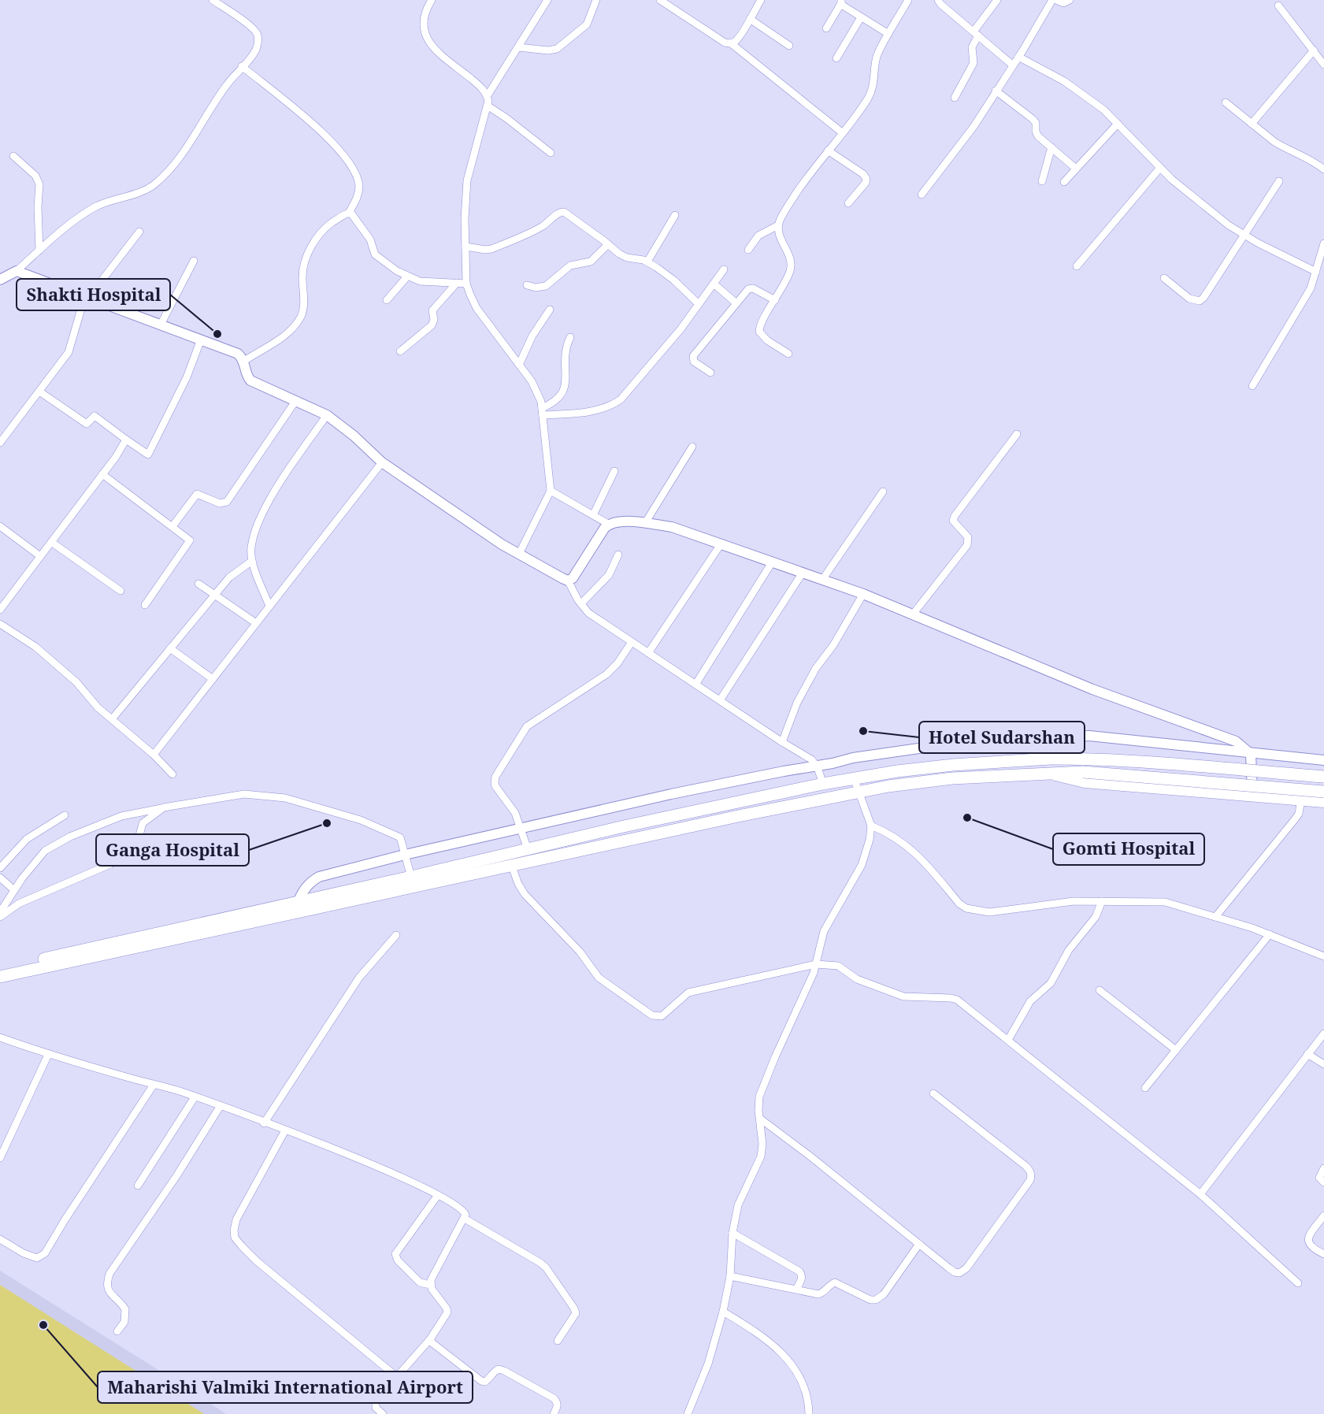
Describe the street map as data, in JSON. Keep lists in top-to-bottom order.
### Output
{
  "places": [
    "Shakti Hospital",
    "Hotel Sudarshan",
    "Gomti Hospital",
    "Ganga Hospital",
    "Maharishi Valmiki International Airport"
  ]
}
